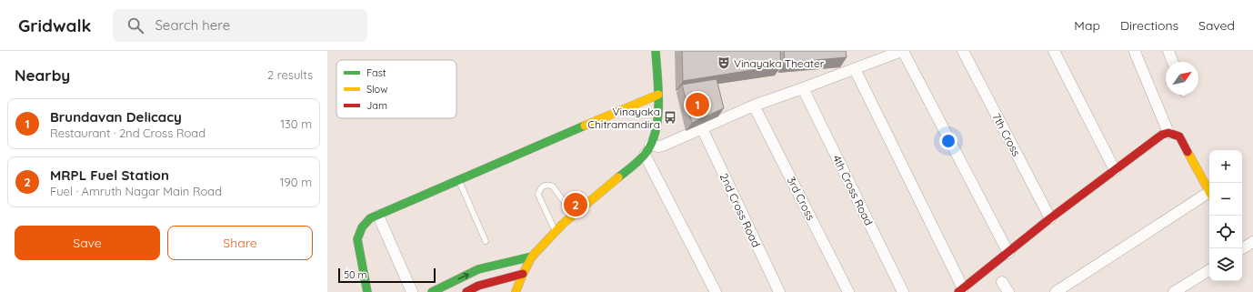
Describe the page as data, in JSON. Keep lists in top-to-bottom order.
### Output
{
  "streets": {
    "street": [
      "7th Cross",
      "4th Cross Road",
      "3rd Cross",
      "2nd Cross Road"
    ]
  },
  "places": {
    "theatre": ["Vinayaka Theater"],
    "bus stop": ["Vinayaka Chitramandira"]
  },
  "legend": ["Fast", "Slow", "Jam"],
  "scale_bar": "50 m",
  "north": "top right",
  "page": {
    "header": "Gridwalk",
    "search": "Search here",
    "nav": ["Map", "Directions", "Saved"],
    "heading": ["Nearby", "2 results"],
    "pins": ["1", "2"],
    "list": [
      {
        "mark": "1",
        "name": "Brundavan Delicacy",
        "note": "Restaurant · 2nd Cross Road",
        "value": "130 m"
      },
      {
        "mark": "2",
        "name": "MRPL Fuel Station",
        "note": "Fuel · Amruth Nagar Main Road",
        "value": "190 m"
      }
    ],
    "map_buttons": ["+", "−"],
    "buttons": ["Save", "Share"],
    "scale": "50 m"
  }
}
